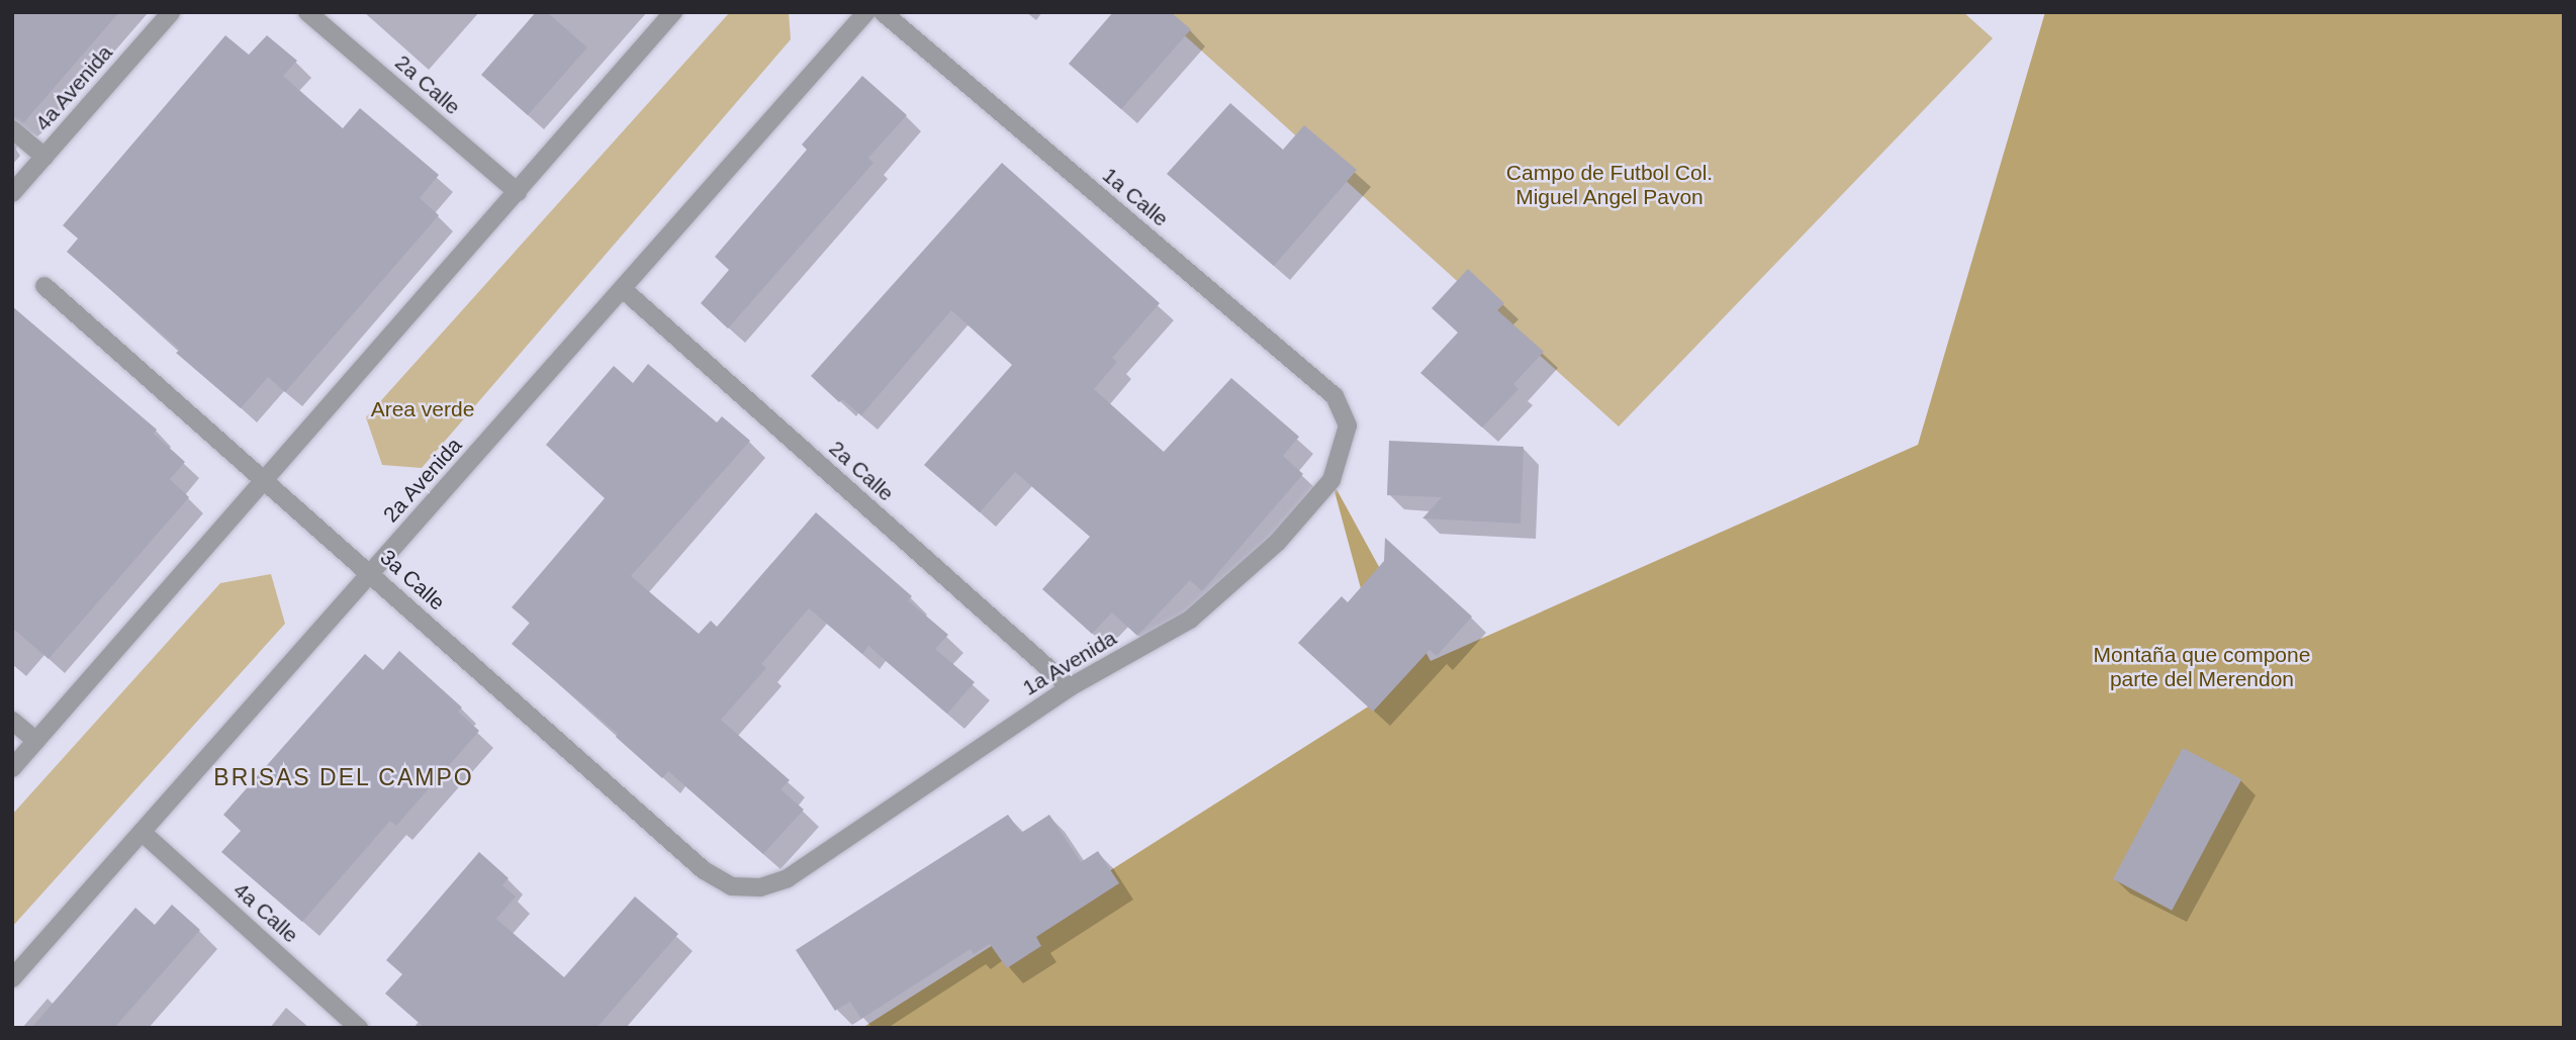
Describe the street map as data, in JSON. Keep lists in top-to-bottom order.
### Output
{
  "streets": {
    "street": [
      "2a Calle",
      "4a Avenida",
      "1a Calle",
      "2a Avenida",
      "3a Calle",
      "1a Avenida",
      "4a Calle"
    ]
  },
  "crossings": [
    ["2a Calle", "2a Avenida"],
    ["2a Calle", "1a Avenida"],
    ["1a Calle", "1a Avenida"],
    ["2a Avenida", "3a Calle"],
    ["2a Avenida", "4a Calle"],
    ["3a Calle", "1a Avenida"]
  ],
  "districts": ["BRISAS DEL CAMPO"],
  "parks": ["Campo de Futbol Col. Miguel Angel Pavon", "Area verde", "Montaña que compone parte del Merendon"]
}
